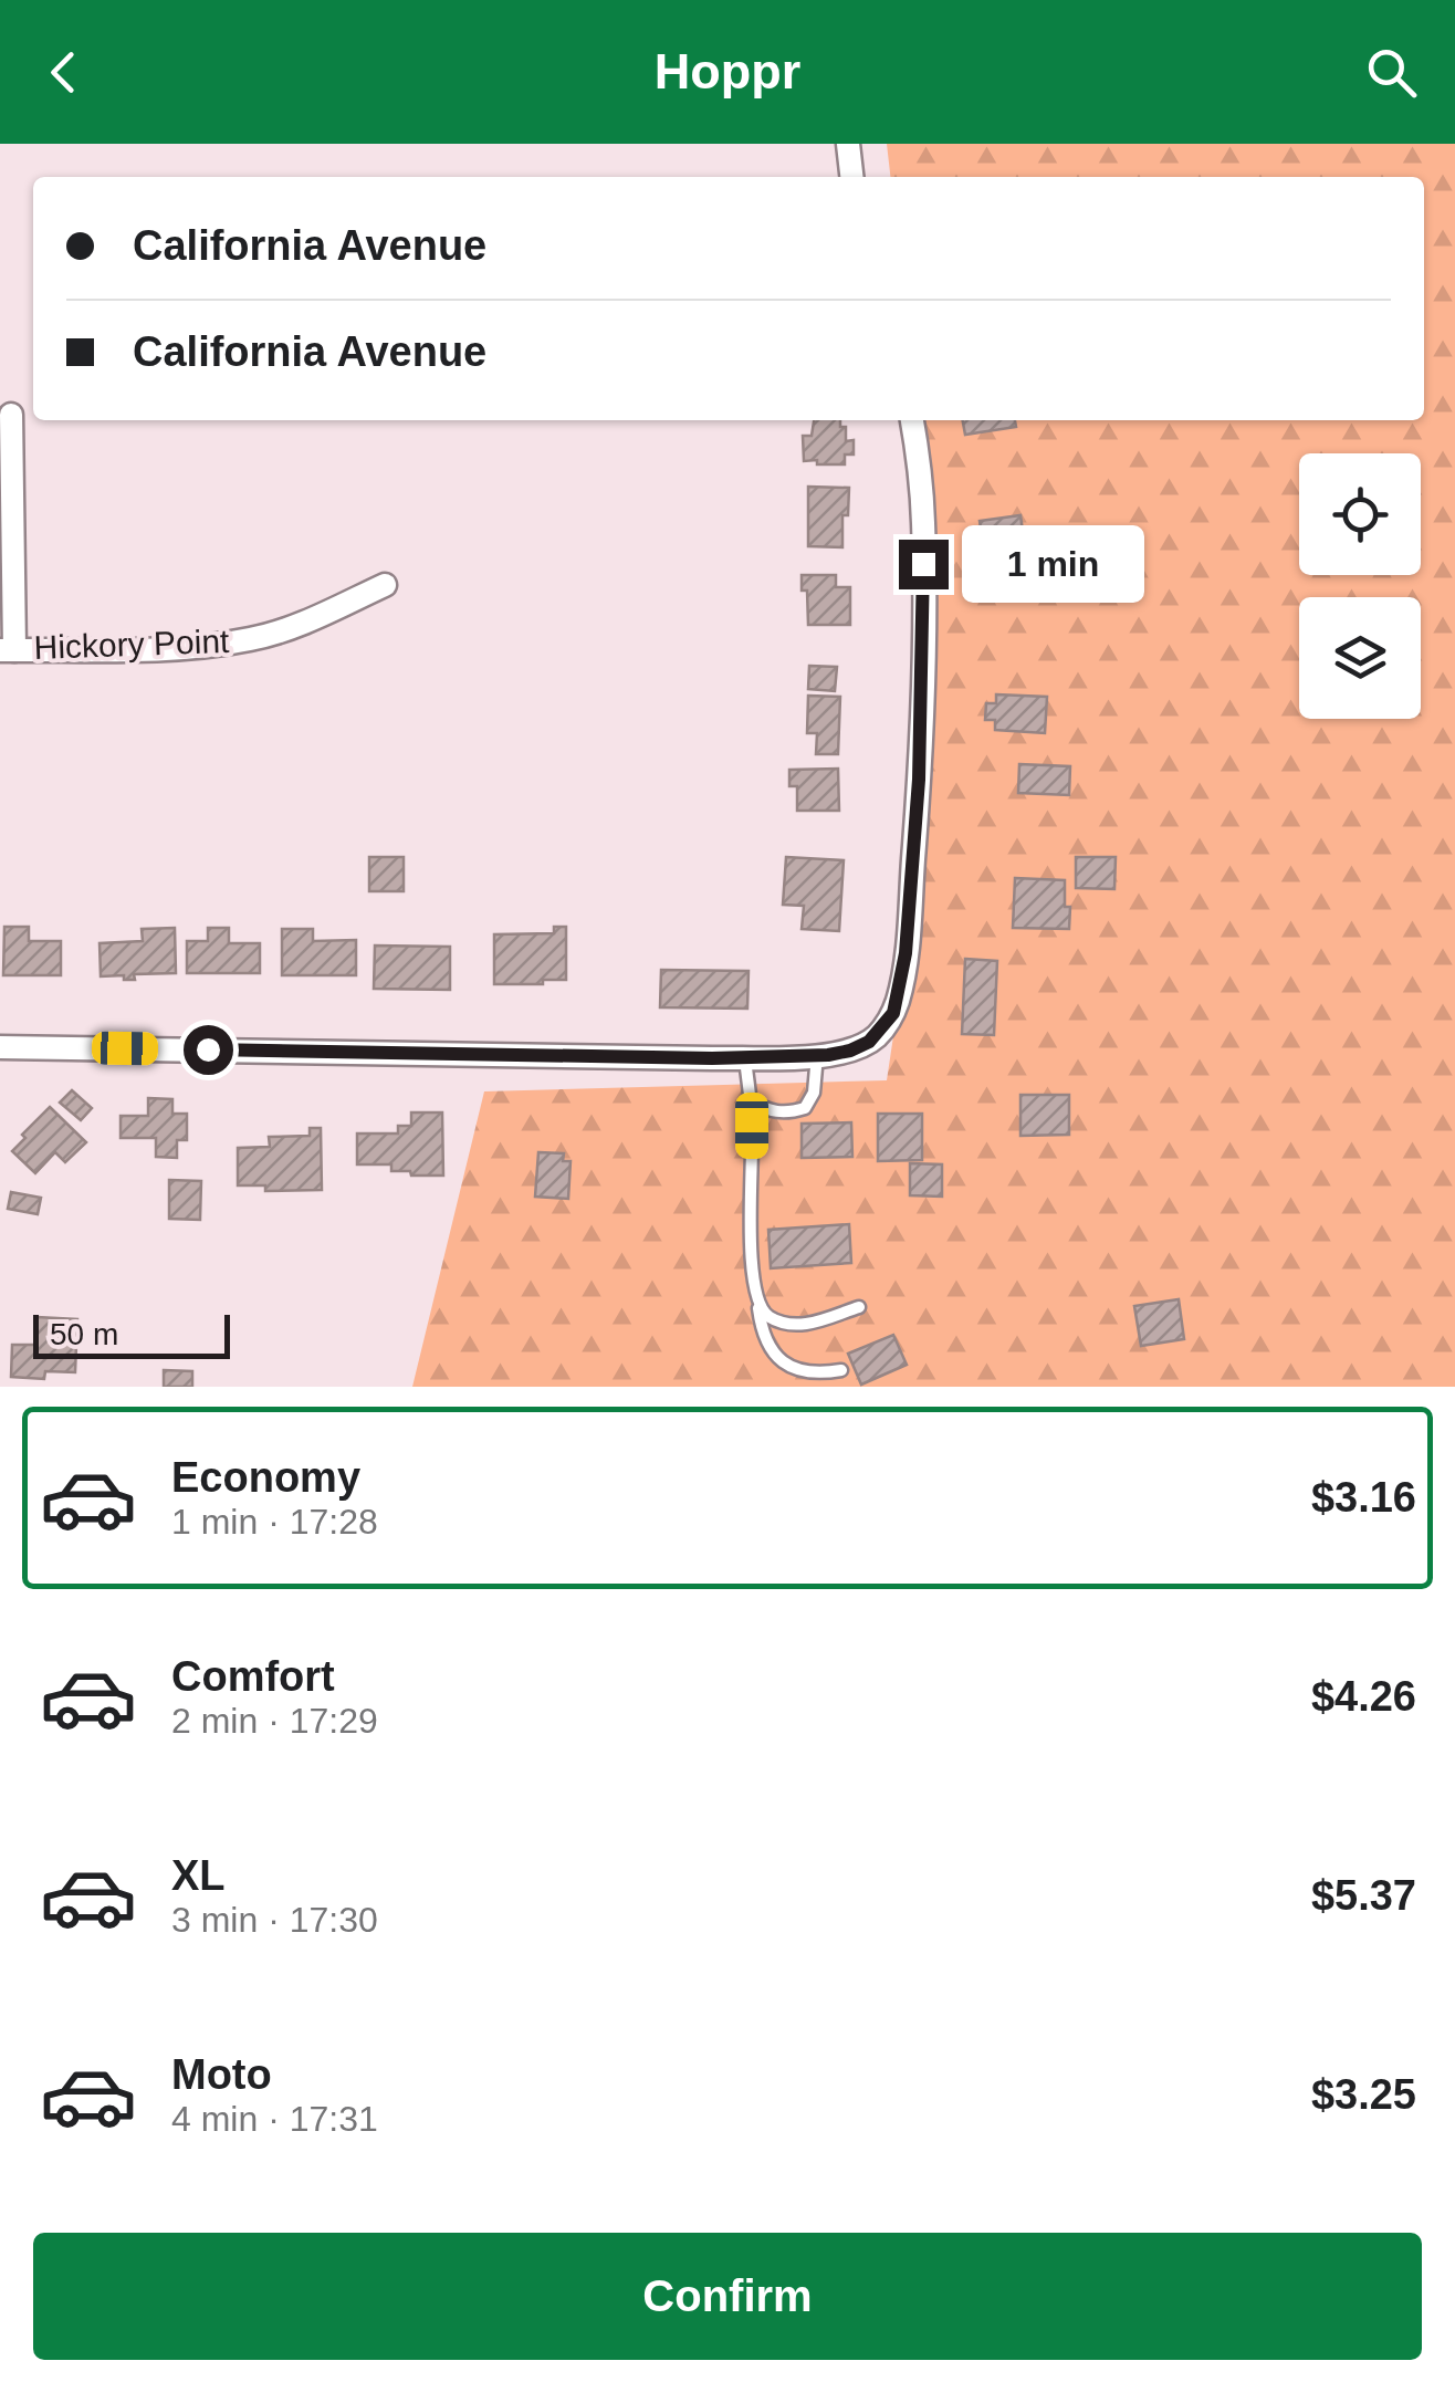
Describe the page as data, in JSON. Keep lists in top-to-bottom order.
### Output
{
  "streets": {
    "street": ["Hickory Point"]
  },
  "scale_bar": "50 m",
  "page": {
    "header": "Hoppr",
    "banner": ["California Avenue", "California Avenue"],
    "bubble": "1 min",
    "scale": "50 m",
    "list": [
      {
        "name": "Economy",
        "note": "1 min · 17:28",
        "value": "$3.16"
      },
      {
        "name": "Comfort",
        "note": "2 min · 17:29",
        "value": "$4.26"
      },
      {
        "name": "XL",
        "note": "3 min · 17:30",
        "value": "$5.37"
      },
      {
        "name": "Moto",
        "note": "4 min · 17:31",
        "value": "$3.25"
      }
    ],
    "buttons": "Confirm"
  }
}
